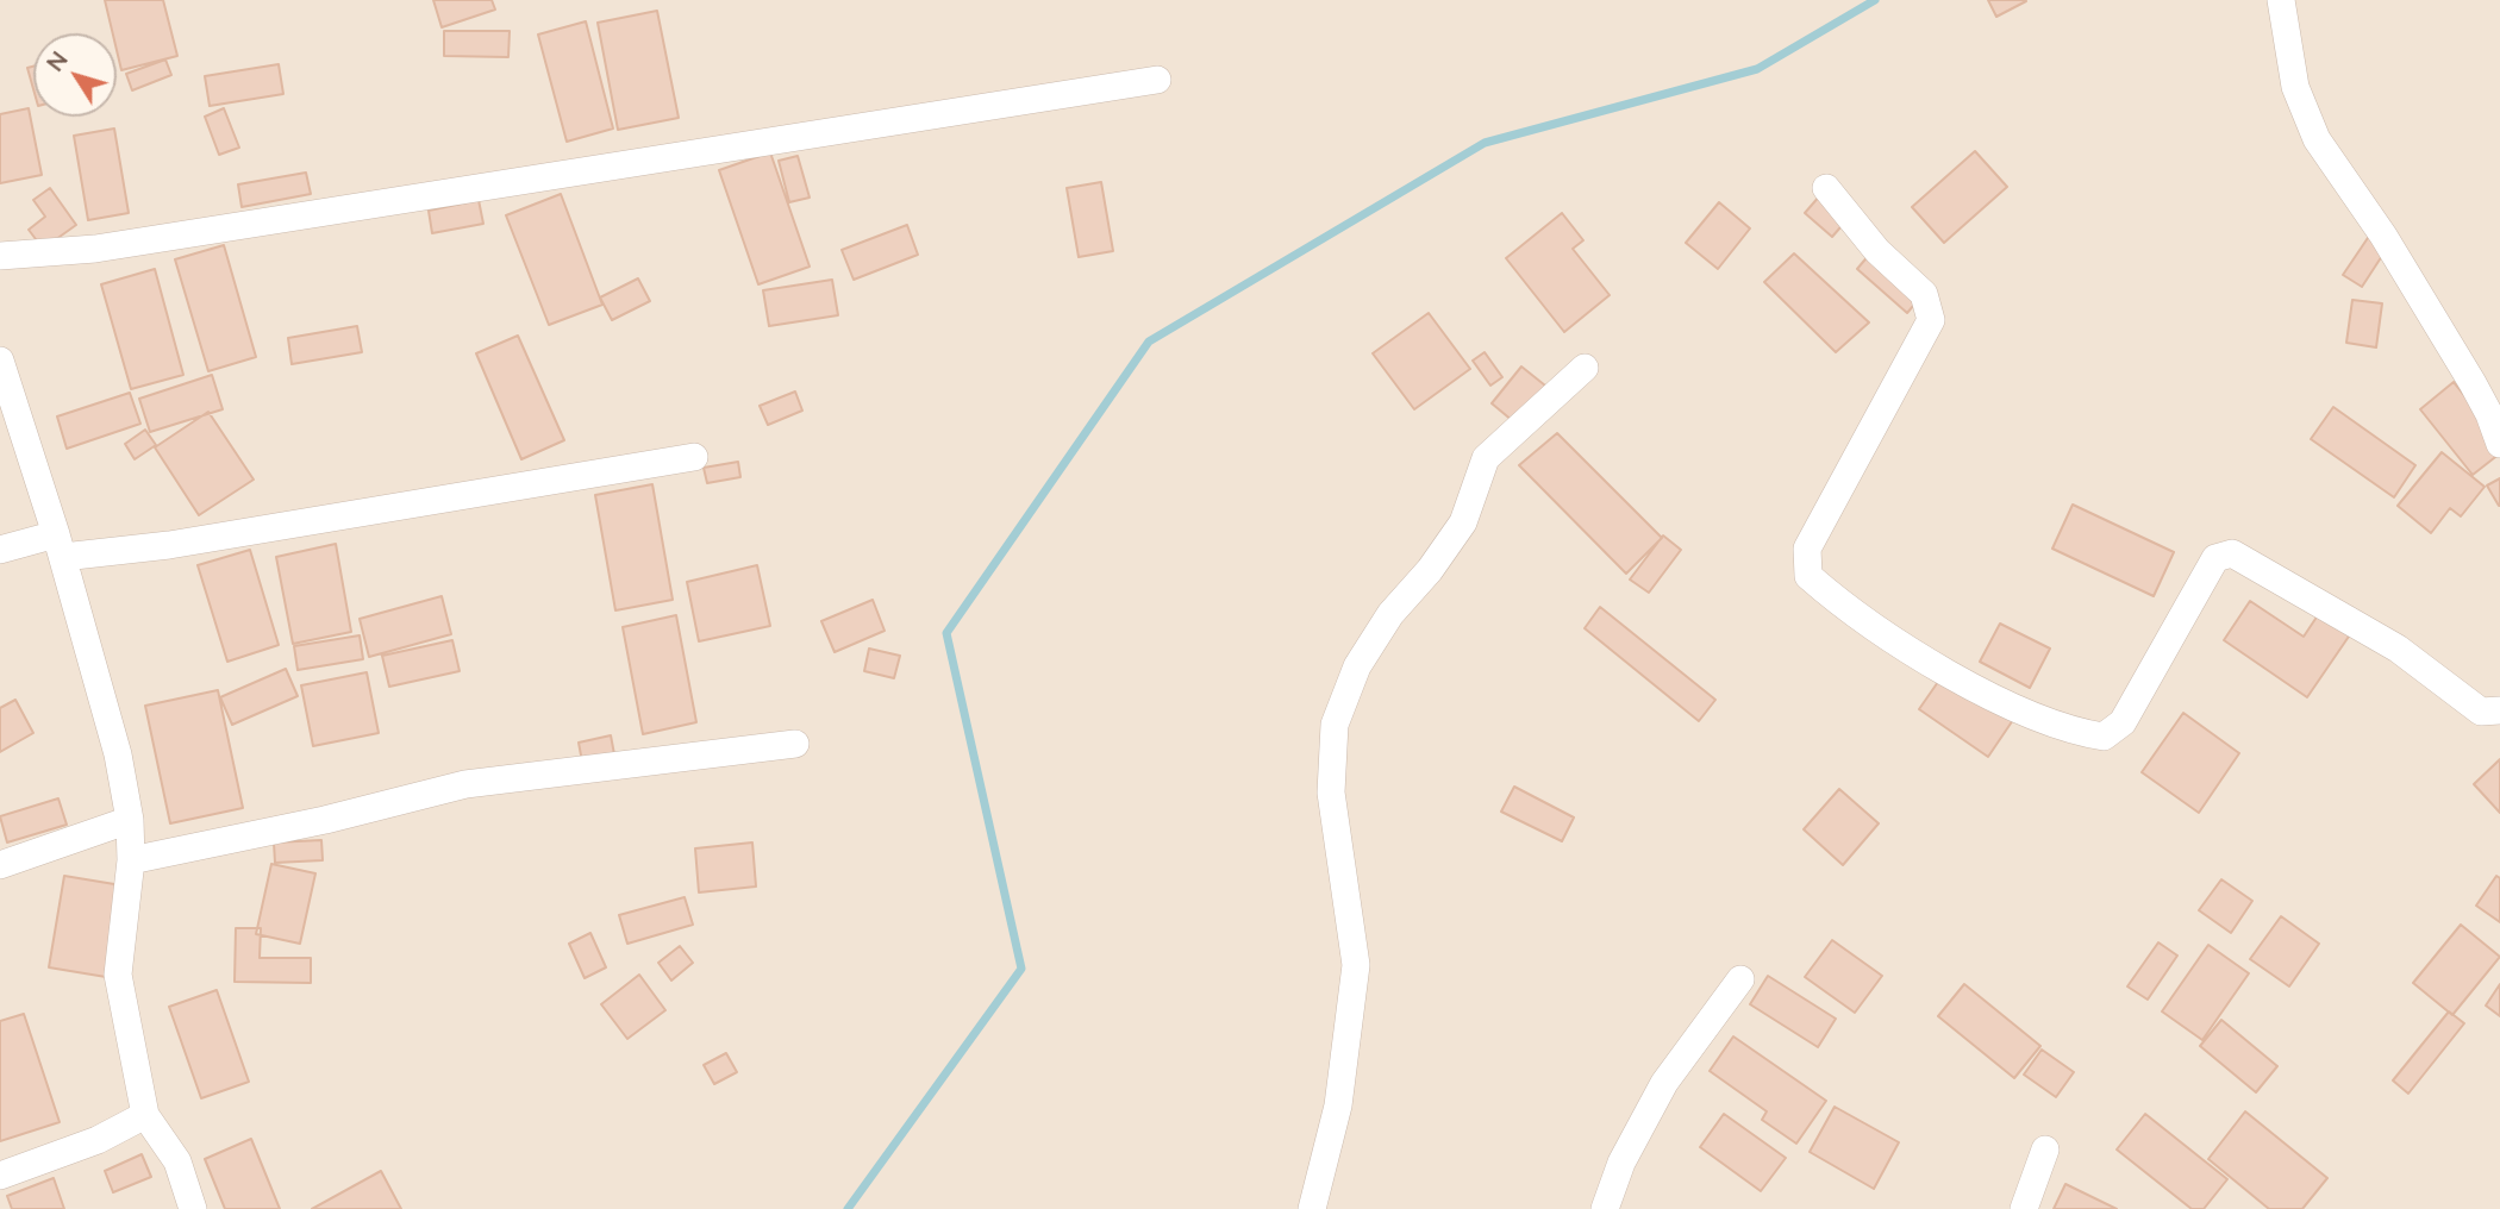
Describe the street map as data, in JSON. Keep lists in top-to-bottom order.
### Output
{
  "north": "top left"
}
